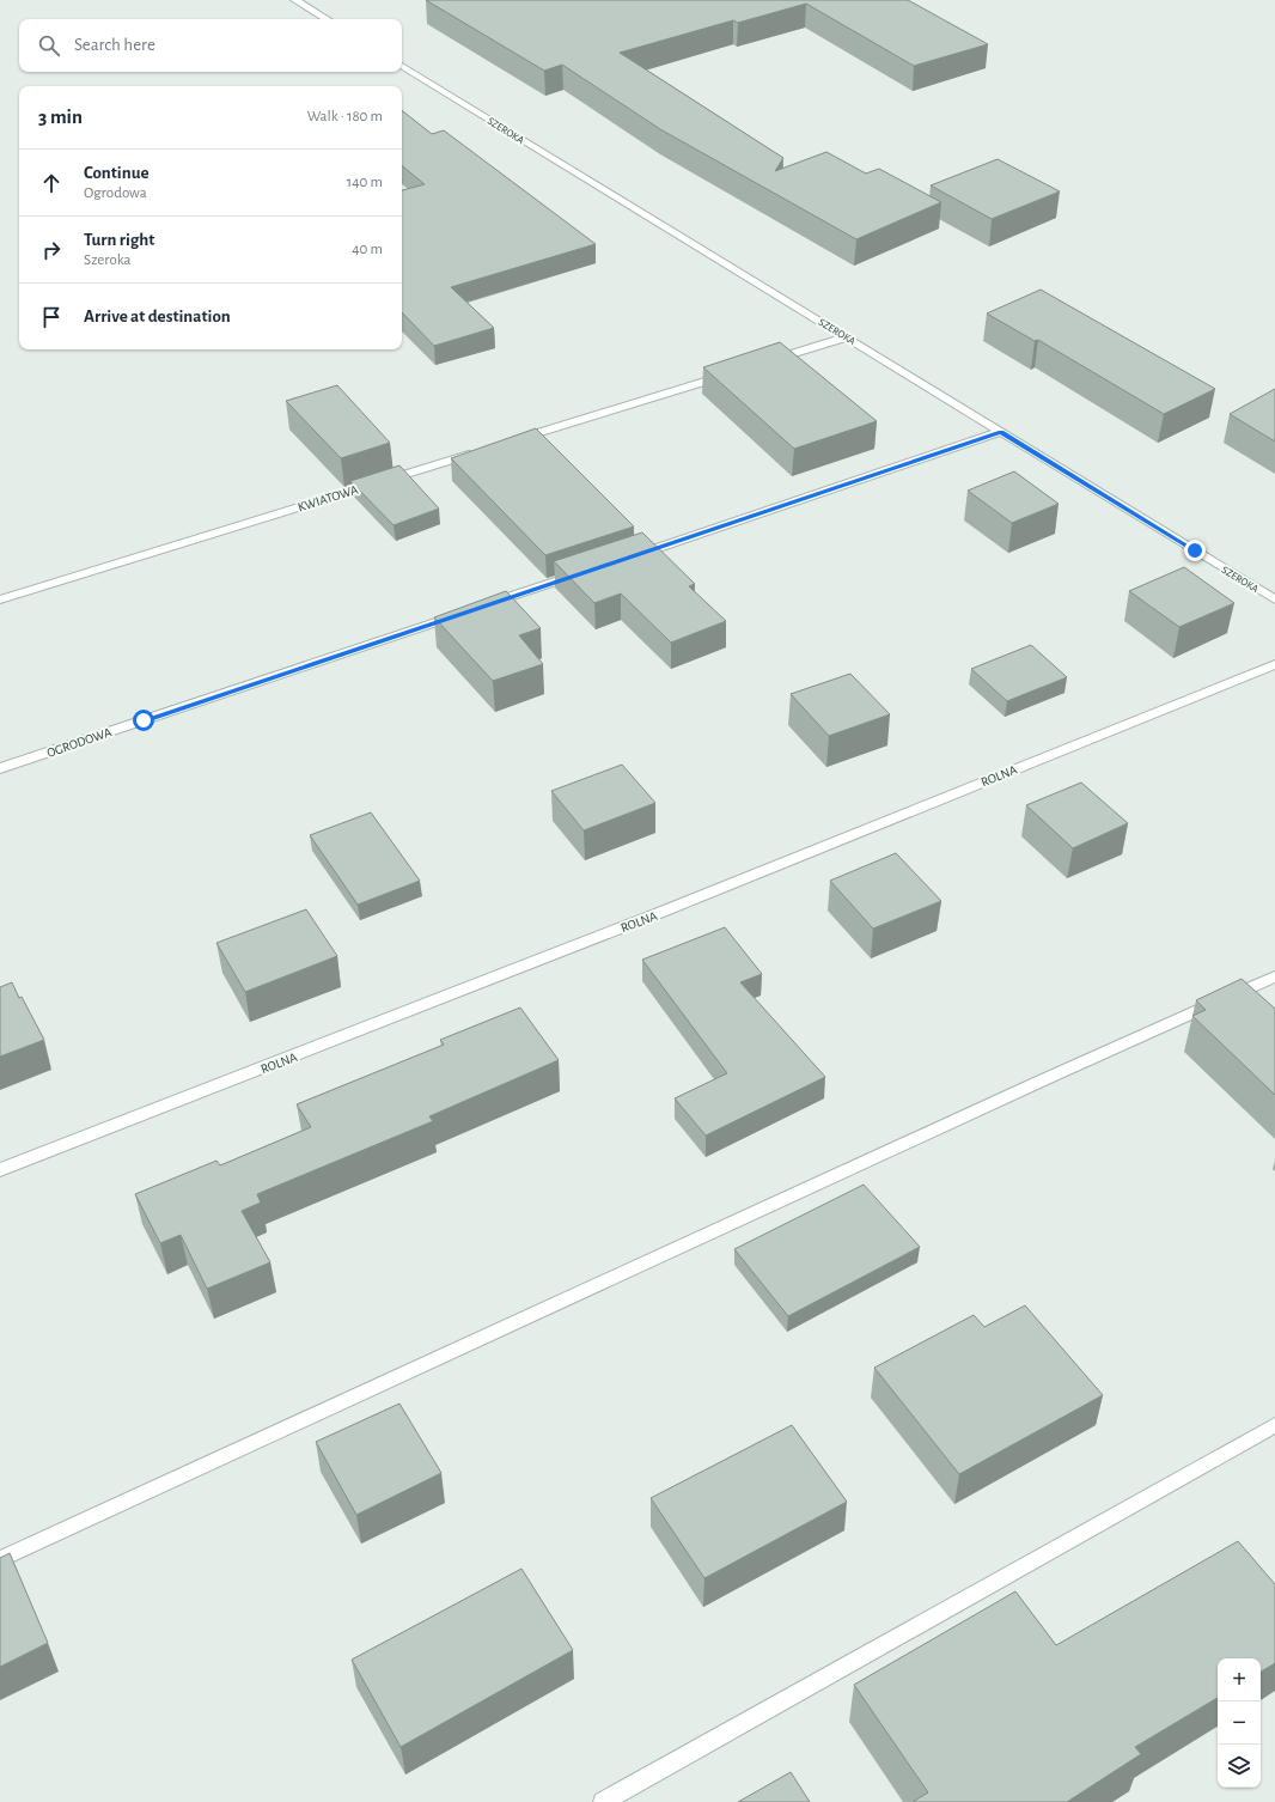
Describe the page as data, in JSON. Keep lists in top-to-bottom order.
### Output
{
  "streets": {
    "street": [
      "SZEROKA",
      "KWIATOWA",
      "OGRODOWA",
      "ROLNA"
    ]
  },
  "page": {
    "search": "Search here",
    "heading": ["3 min", "Walk · 180 m"],
    "list": [
      ["Continue", "Ogrodowa", "140 m"],
      ["Turn right", "Szeroka", "40 m"],
      "Arrive at destination"
    ],
    "map_buttons": ["+", "−"]
  }
}
